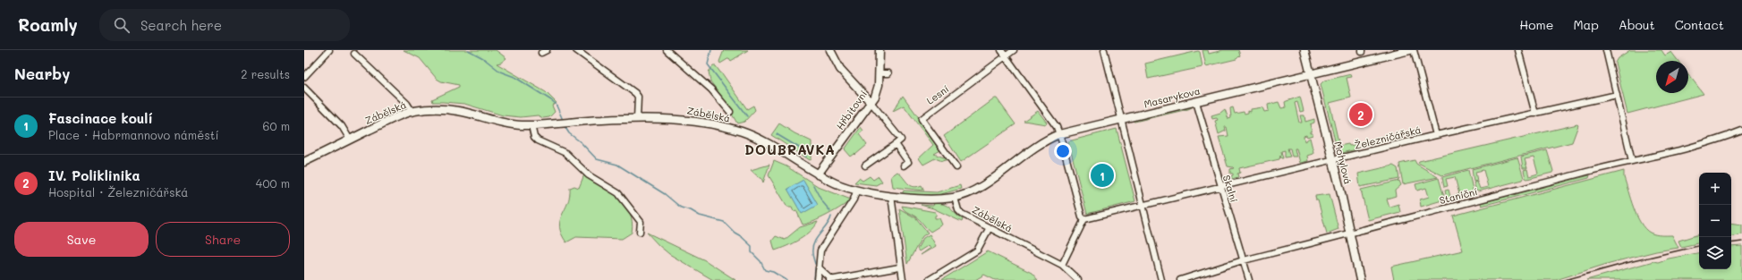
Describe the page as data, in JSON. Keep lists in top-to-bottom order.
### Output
{
  "streets": {
    "main road": [
      "Masarykova",
      "Hřbitovní",
      "Zábělská",
      "Mohylová"
    ],
    "street": [
      "Lesní",
      "Železničářská",
      "Skalní",
      "Staniční"
    ]
  },
  "crossings": [
    ["Masarykova", "Zábělská"],
    ["Masarykova", "Mohylová"],
    ["Masarykova", "Skalní"],
    ["Hřbitovní", "Zábělská"],
    ["Železničářská", "Mohylová"],
    ["Železničářská", "Skalní"],
    ["Mohylová", "Staniční"],
    ["Skalní", "Staniční"]
  ],
  "districts": ["DOUBRAVKA"],
  "north": "bottom left",
  "page": {
    "header": "Roamly",
    "search": "Search here",
    "nav": [
      "Home",
      "Map",
      "About",
      "Contact"
    ],
    "heading": ["Nearby", "2 results"],
    "list": [
      {
        "mark": "1",
        "name": "Fascinace koulí",
        "note": "Place · Habrmannovo náměstí",
        "value": "60 m"
      },
      {
        "mark": "2",
        "name": "IV. Poliklinika",
        "note": "Hospital · Železničářská",
        "value": "400 m"
      }
    ],
    "pins": ["2", "1"],
    "map_buttons": ["+", "−"],
    "buttons": ["Save", "Share"]
  }
}
